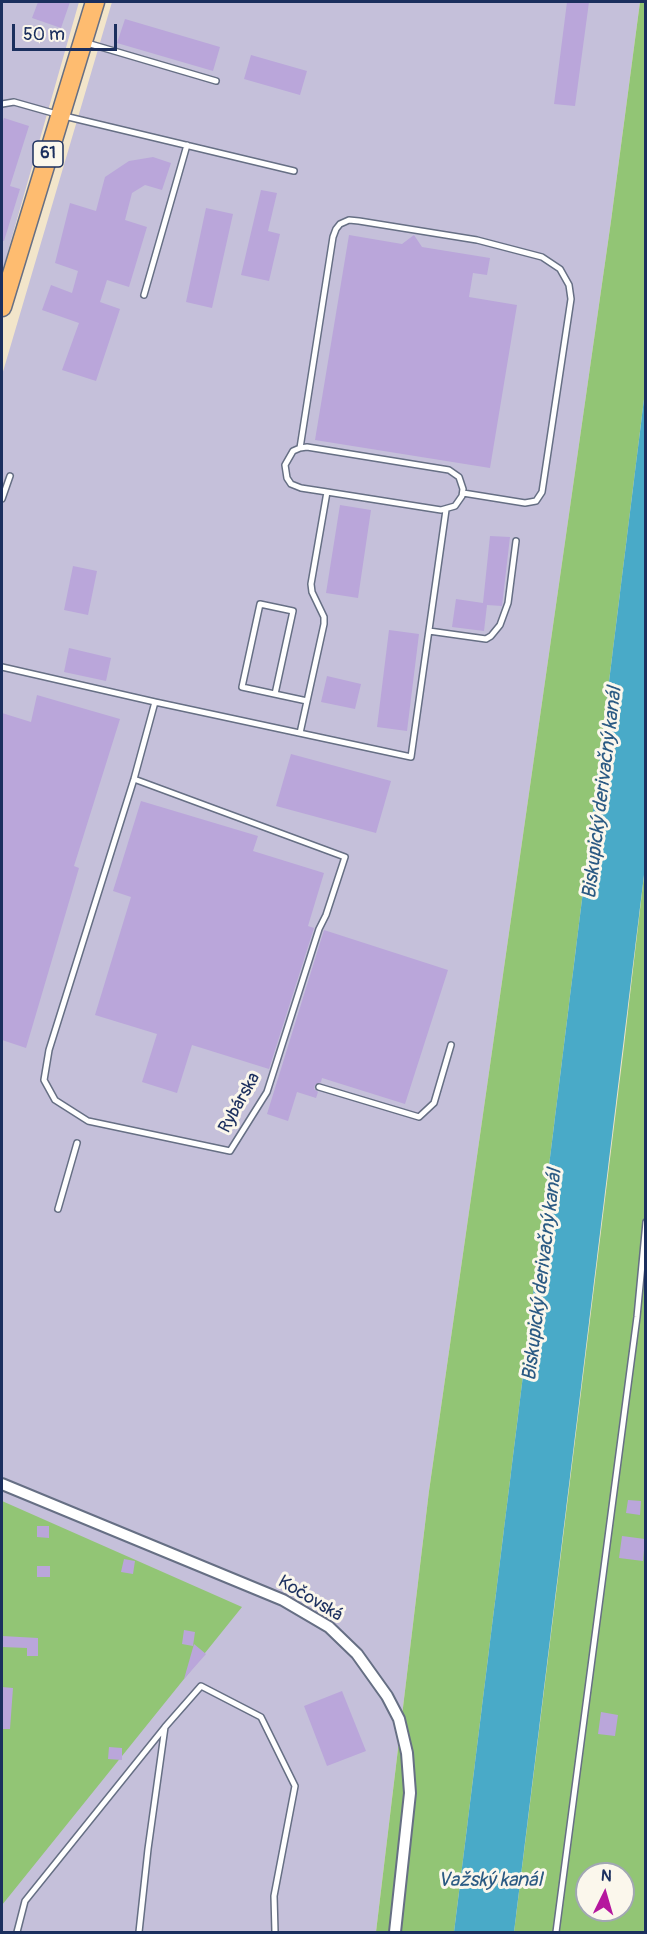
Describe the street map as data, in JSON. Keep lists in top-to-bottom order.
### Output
{
  "streets": {
    "main road": ["61"],
    "street": ["Kočovská"],
    "lane": ["Rybárska"]
  },
  "water": ["Biskupický derivačný kanál", "Važský kanál"],
  "scale_bar": "50 m",
  "north": "top"
}
